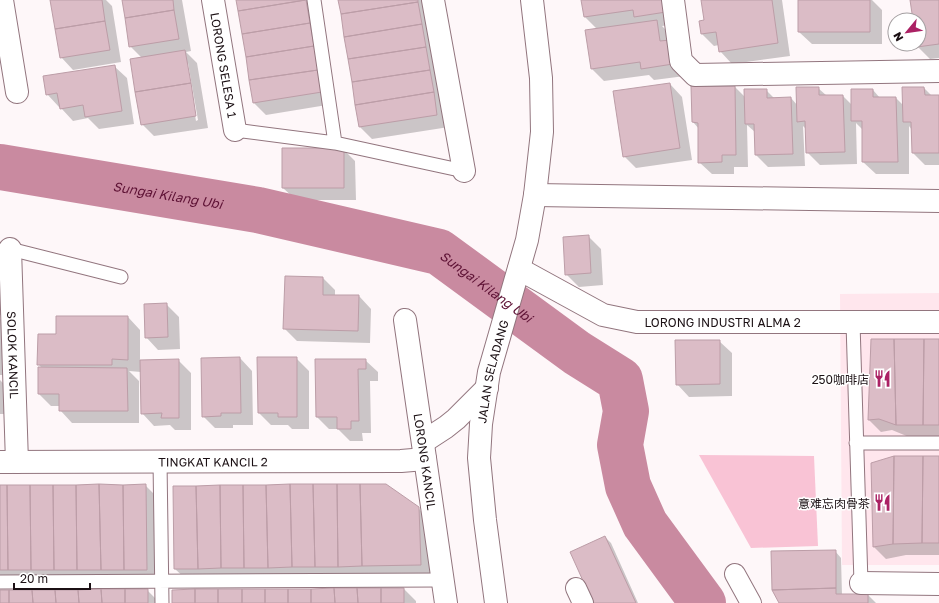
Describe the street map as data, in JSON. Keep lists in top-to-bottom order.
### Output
{
  "streets": {
    "street": [
      "LORONG SELESA 1",
      "LORONG INDUSTRI ALMA 2",
      "SOLOK KANCIL",
      "JALAN SELADANG",
      "TINGKAT KANCIL 2",
      "LORONG KANCIL"
    ]
  },
  "crossings": [
    ["LORONG INDUSTRI ALMA 2", "JALAN SELADANG"],
    ["SOLOK KANCIL", "TINGKAT KANCIL 2"],
    ["TINGKAT KANCIL 2", "LORONG KANCIL"]
  ],
  "water": ["Sungai Kilang Ubi"],
  "places": {
    "restaurant": ["250咖啡店", "意难忘肉骨茶"]
  },
  "scale_bar": "20 m",
  "north": "bottom left"
}
